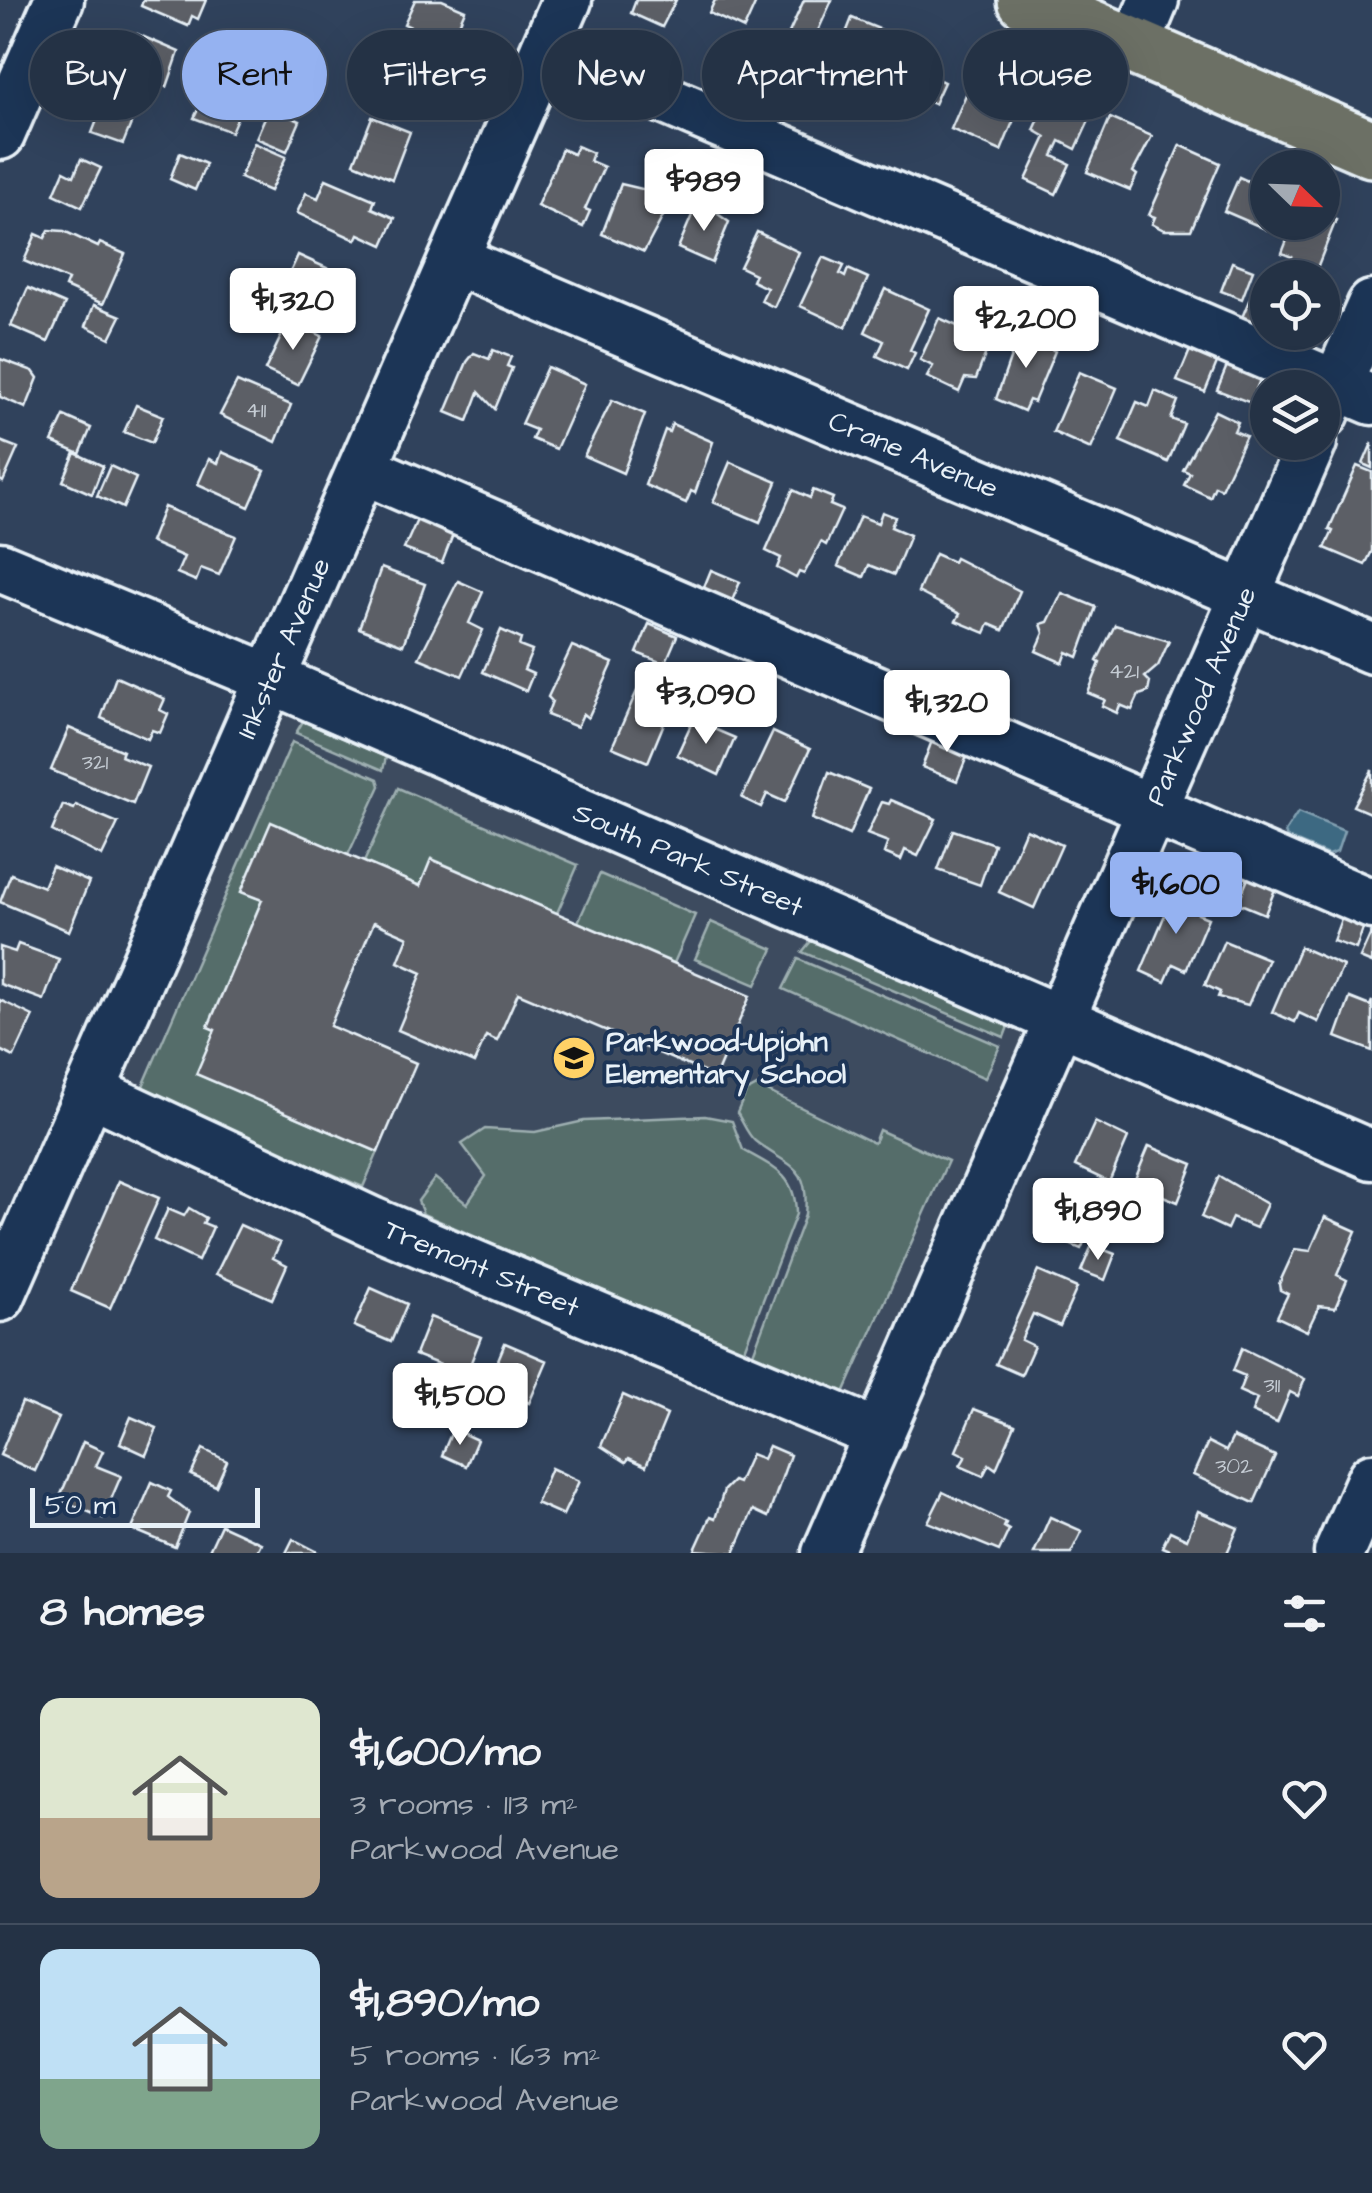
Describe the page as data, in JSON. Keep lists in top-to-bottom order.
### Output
{
  "streets": {
    "street": [
      "Crane Avenue",
      "Inkster Avenue",
      "Parkwood Avenue",
      "South Park Street",
      "Tremont Street"
    ]
  },
  "crossings": [
    ["Crane Avenue", "Inkster Avenue"],
    ["Crane Avenue", "Parkwood Avenue"],
    ["Inkster Avenue", "South Park Street"],
    ["Inkster Avenue", "Tremont Street"],
    ["Parkwood Avenue", "South Park Street"],
    ["Parkwood Avenue", "Tremont Street"]
  ],
  "places": {
    "school or university": ["Parkwood-Upjohn Elementary School"]
  },
  "house_numbers": [
    "411",
    "421",
    "321",
    "311",
    "302"
  ],
  "scale_bar": "50 m",
  "north": "bottom right",
  "page": {
    "chip": [
      "Buy",
      "Rent",
      "Filters",
      "New",
      "Apartment",
      "House"
    ],
    "price": [
      "$989",
      "$1,320",
      "$2,200",
      "$3,090",
      "$1,320",
      "$1,600",
      "$1,890",
      "$1,500"
    ],
    "scale": "50 m",
    "heading": "8 homes",
    "list": [
      {
        "name": "$1,600/mo",
        "note": "3 rooms · 113 m² · Parkwood Avenue"
      },
      {
        "name": "$1,890/mo",
        "note": "5 rooms · 163 m² · Parkwood Avenue"
      }
    ]
  }
}
